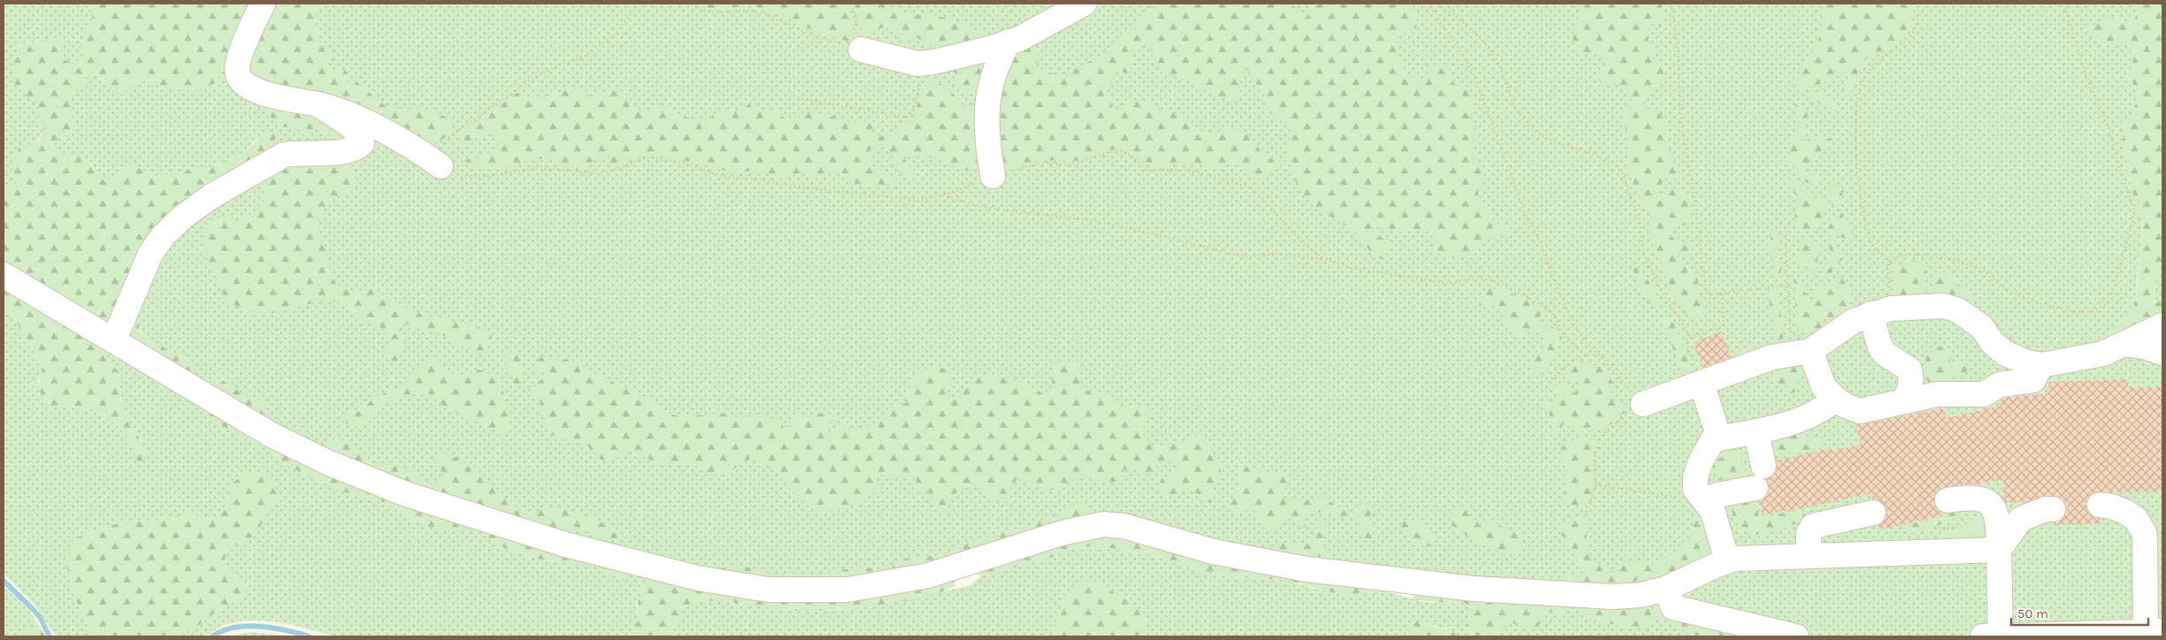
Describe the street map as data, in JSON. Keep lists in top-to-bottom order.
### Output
{
  "scale_bar": "50 m"
}
